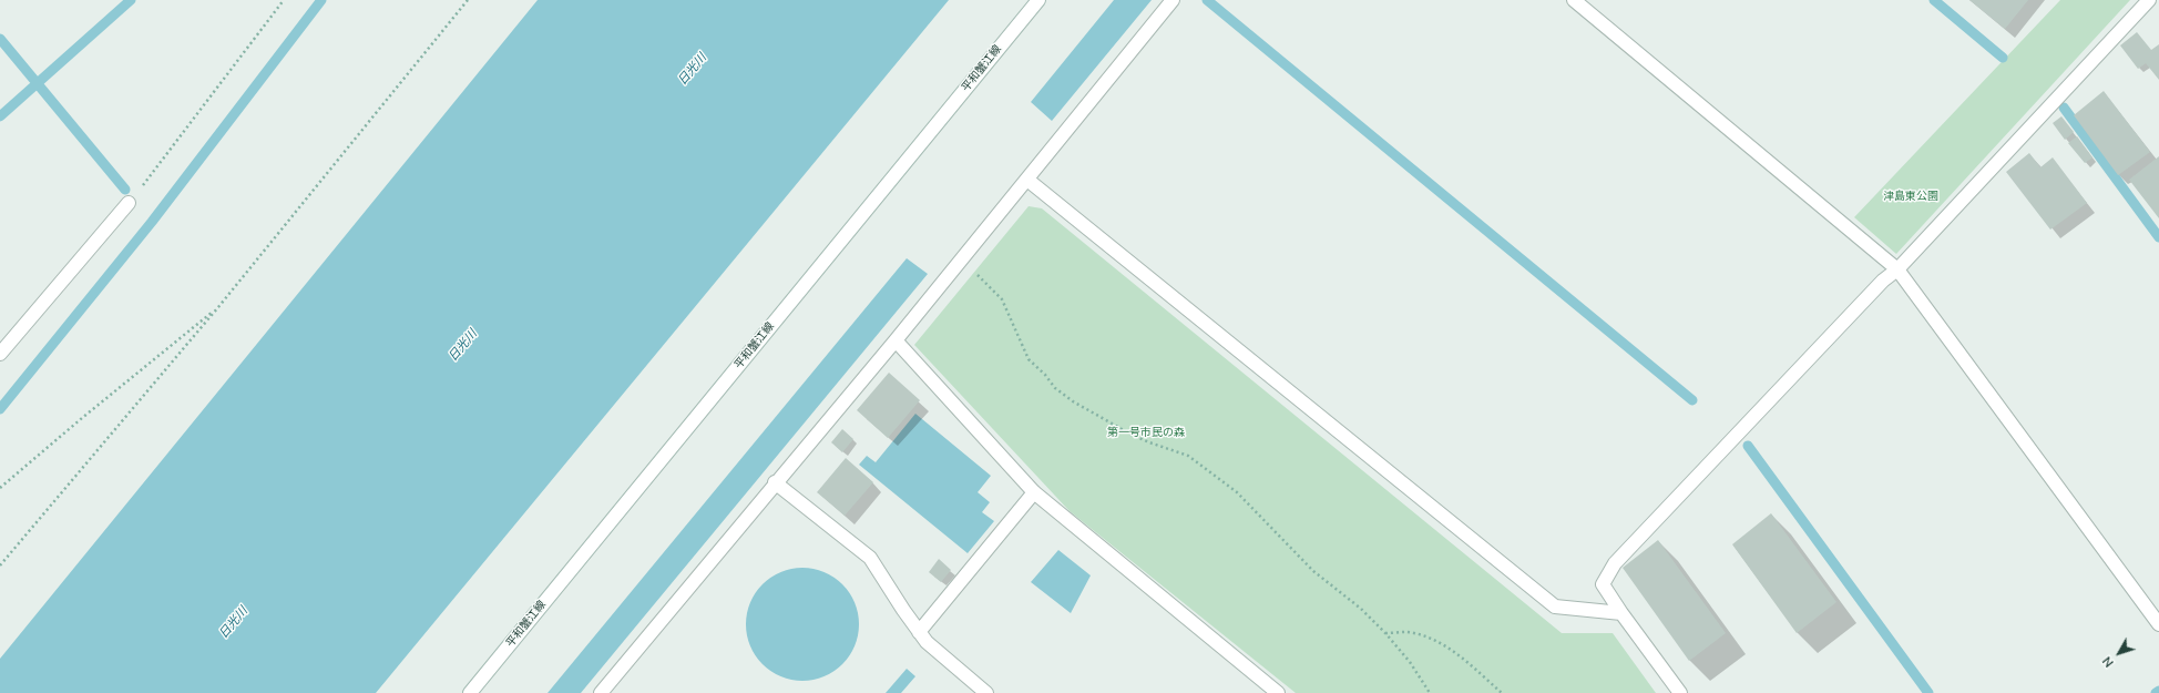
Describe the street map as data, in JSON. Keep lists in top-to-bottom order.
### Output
{
  "streets": {
    "street": ["平和蟹江線"]
  },
  "water": ["日光川"],
  "parks": ["津島東公園", "第一号市民の森"],
  "north": "bottom left"
}
